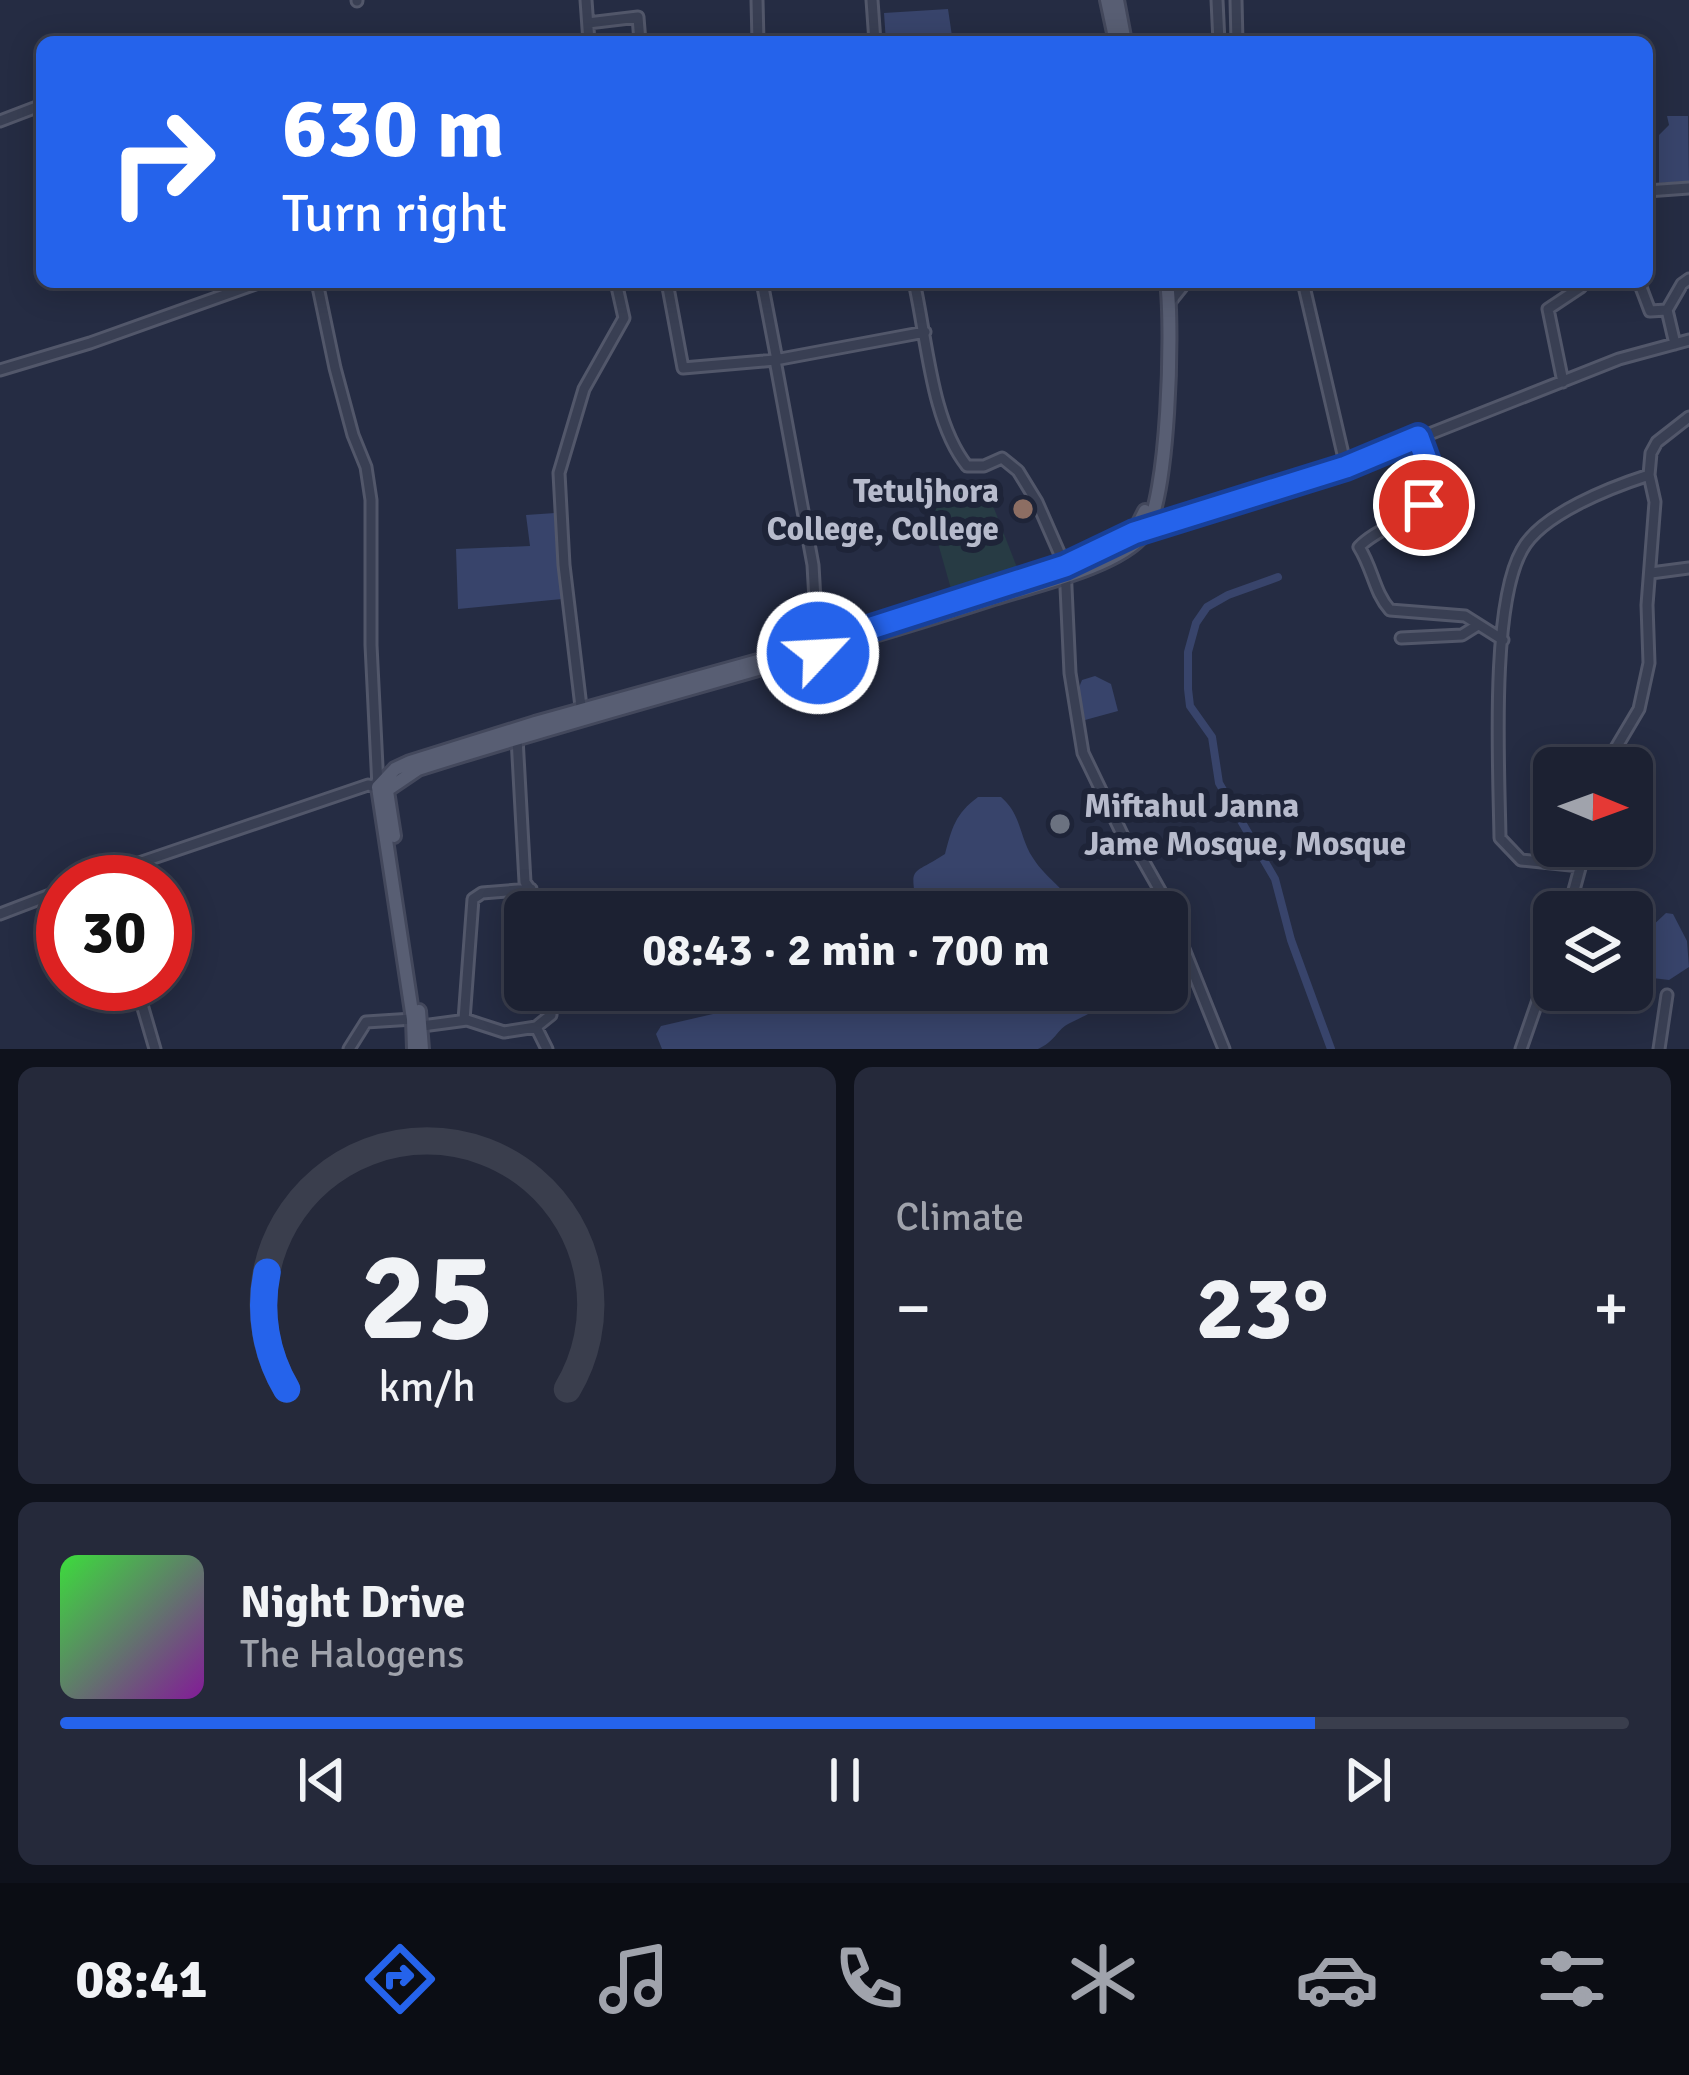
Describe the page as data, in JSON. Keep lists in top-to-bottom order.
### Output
{
  "places": ["Tetuljhora College, College", "Miftahul Janna Jame Mosque, Mosque"],
  "north": "right",
  "page": {
    "turn": ["630 m", "Turn right"],
    "limit": "30",
    "trip": "08:43 · 2 min · 700 m",
    "tile": "Climate",
    "heat": ["−", "23°", "+"],
    "song": ["Night Drive", "The Halogens"],
    "tabs": "08:41",
    "gauge": ["25", "km/h"]
  }
}
